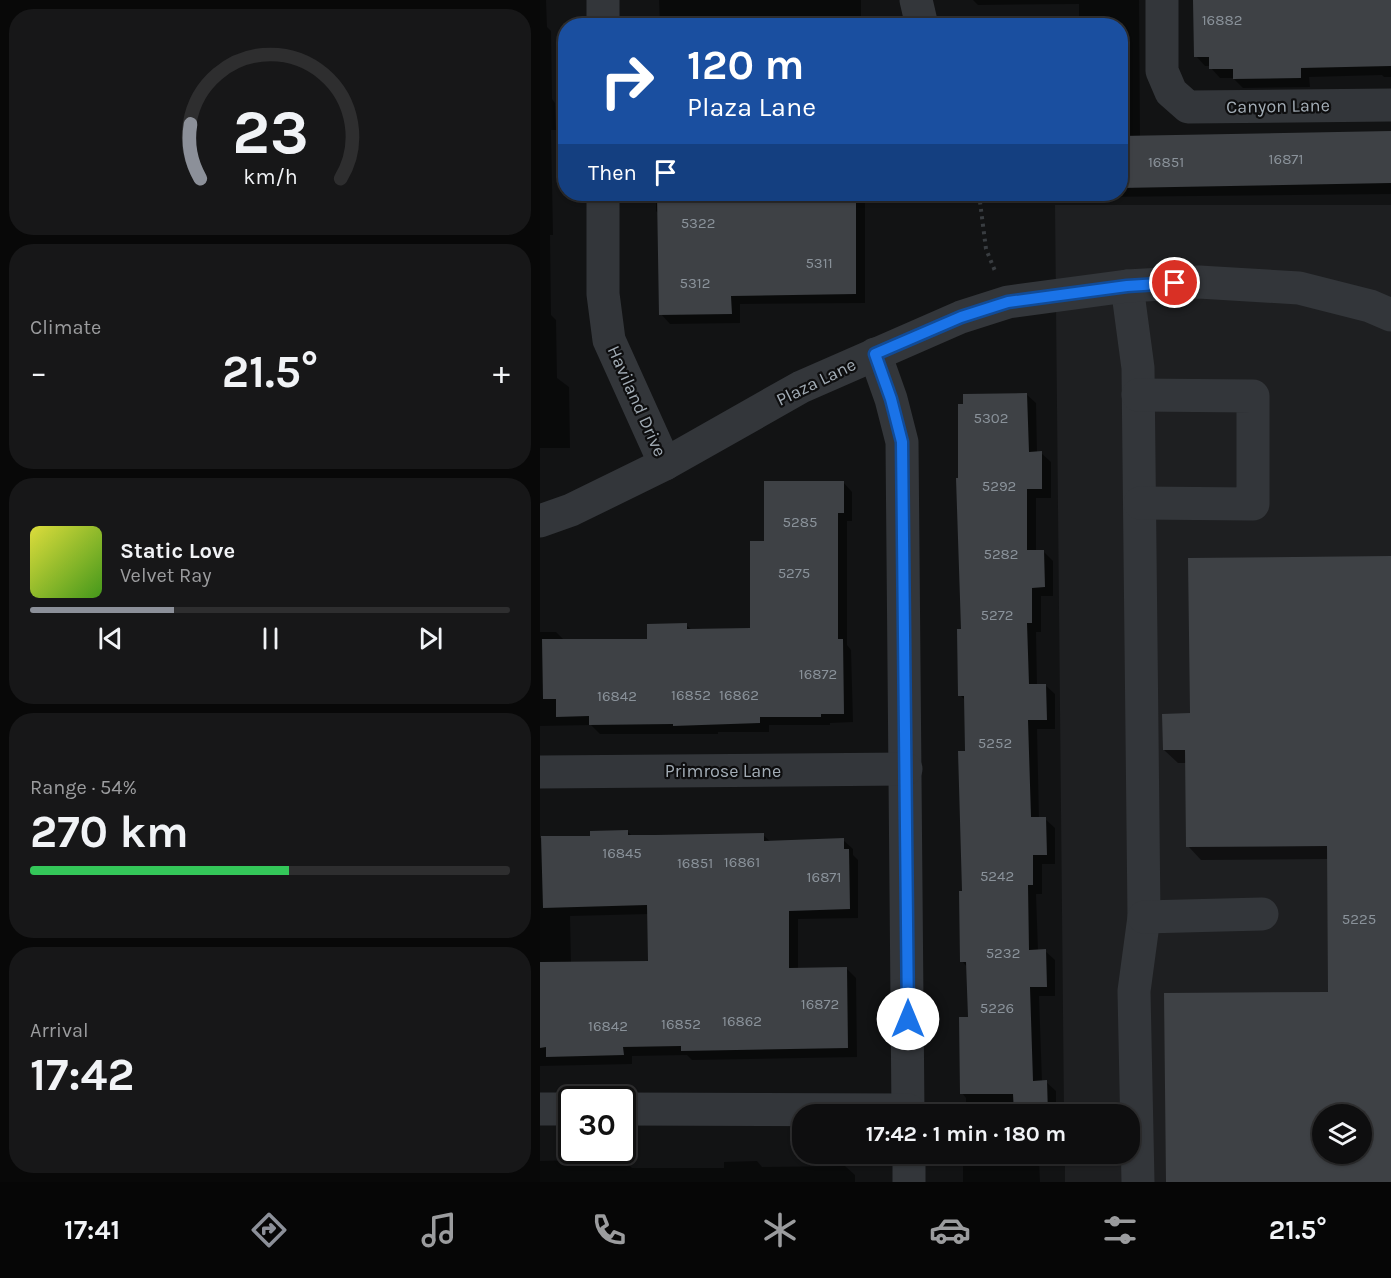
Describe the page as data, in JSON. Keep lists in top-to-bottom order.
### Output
{
  "streets": {
    "street": [
      "Canyon Lane",
      "Plaza Lane",
      "Haviland Drive",
      "Primrose Lane"
    ]
  },
  "crossings": [
    ["Plaza Lane", "Haviland Drive"]
  ],
  "house_numbers": [
    "16882",
    "16871",
    "16851",
    "5322",
    "5311",
    "5312",
    "5302",
    "5292",
    "5285",
    "5282",
    "5275",
    "5272",
    "16872",
    "16852",
    "16862",
    "16842",
    "5252",
    "16845",
    "16861",
    "16851",
    "5242",
    "16871",
    "5225",
    "5232",
    "16872",
    "5226",
    "16862",
    "16852",
    "16842"
  ],
  "page": {
    "turn": ["120 m", "Plaza Lane"],
    "then": "Then",
    "tile": [
      "Climate",
      ["Range · 54%", "270 km"],
      ["Arrival", "17:42"]
    ],
    "heat": ["−", "21.5°", "+"],
    "song": ["Static Love", "Velvet Ray"],
    "limit": "30",
    "trip": "17:42 · 1 min · 180 m",
    "tabs": ["17:41", "21.5°"],
    "gauge": ["23", "km/h"]
  }
}
